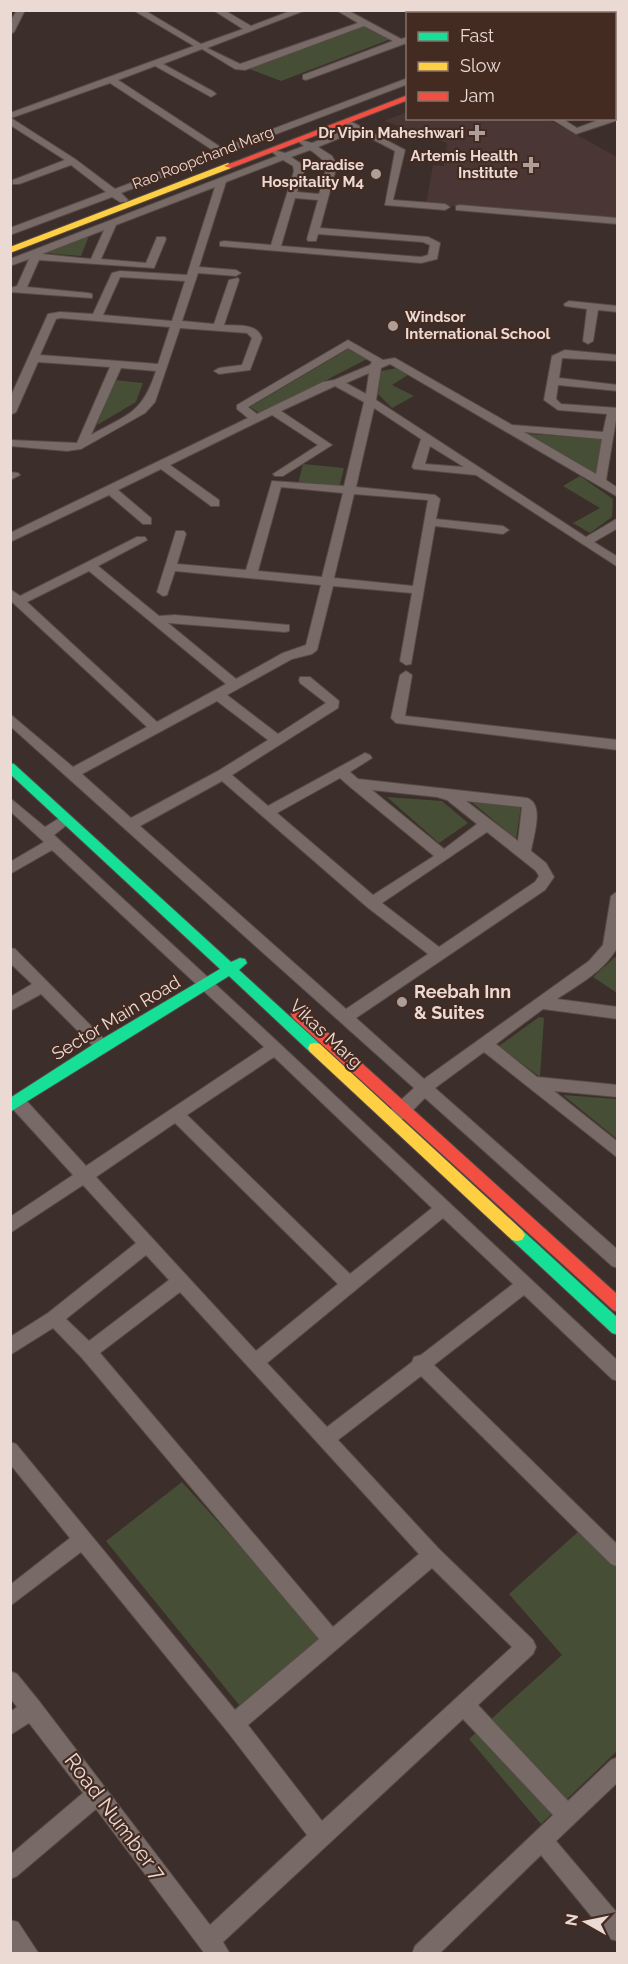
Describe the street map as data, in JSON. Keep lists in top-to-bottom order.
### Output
{
  "streets": {
    "main road": ["Rao Roopchand Marg", "Sector Main Road", "Vikas Marg"],
    "street": ["Road Number 7"]
  },
  "crossings": [
    ["Sector Main Road", "Vikas Marg"]
  ],
  "places": {
    "health": ["Dr Vipin Maheshwari", "Artemis Health Institute"],
    "other": ["Paradise Hospitality M4", "Windsor International School", "Reebah Inn & Suites"]
  },
  "legend": ["Fast", "Slow", "Jam"],
  "north": "left"
}
